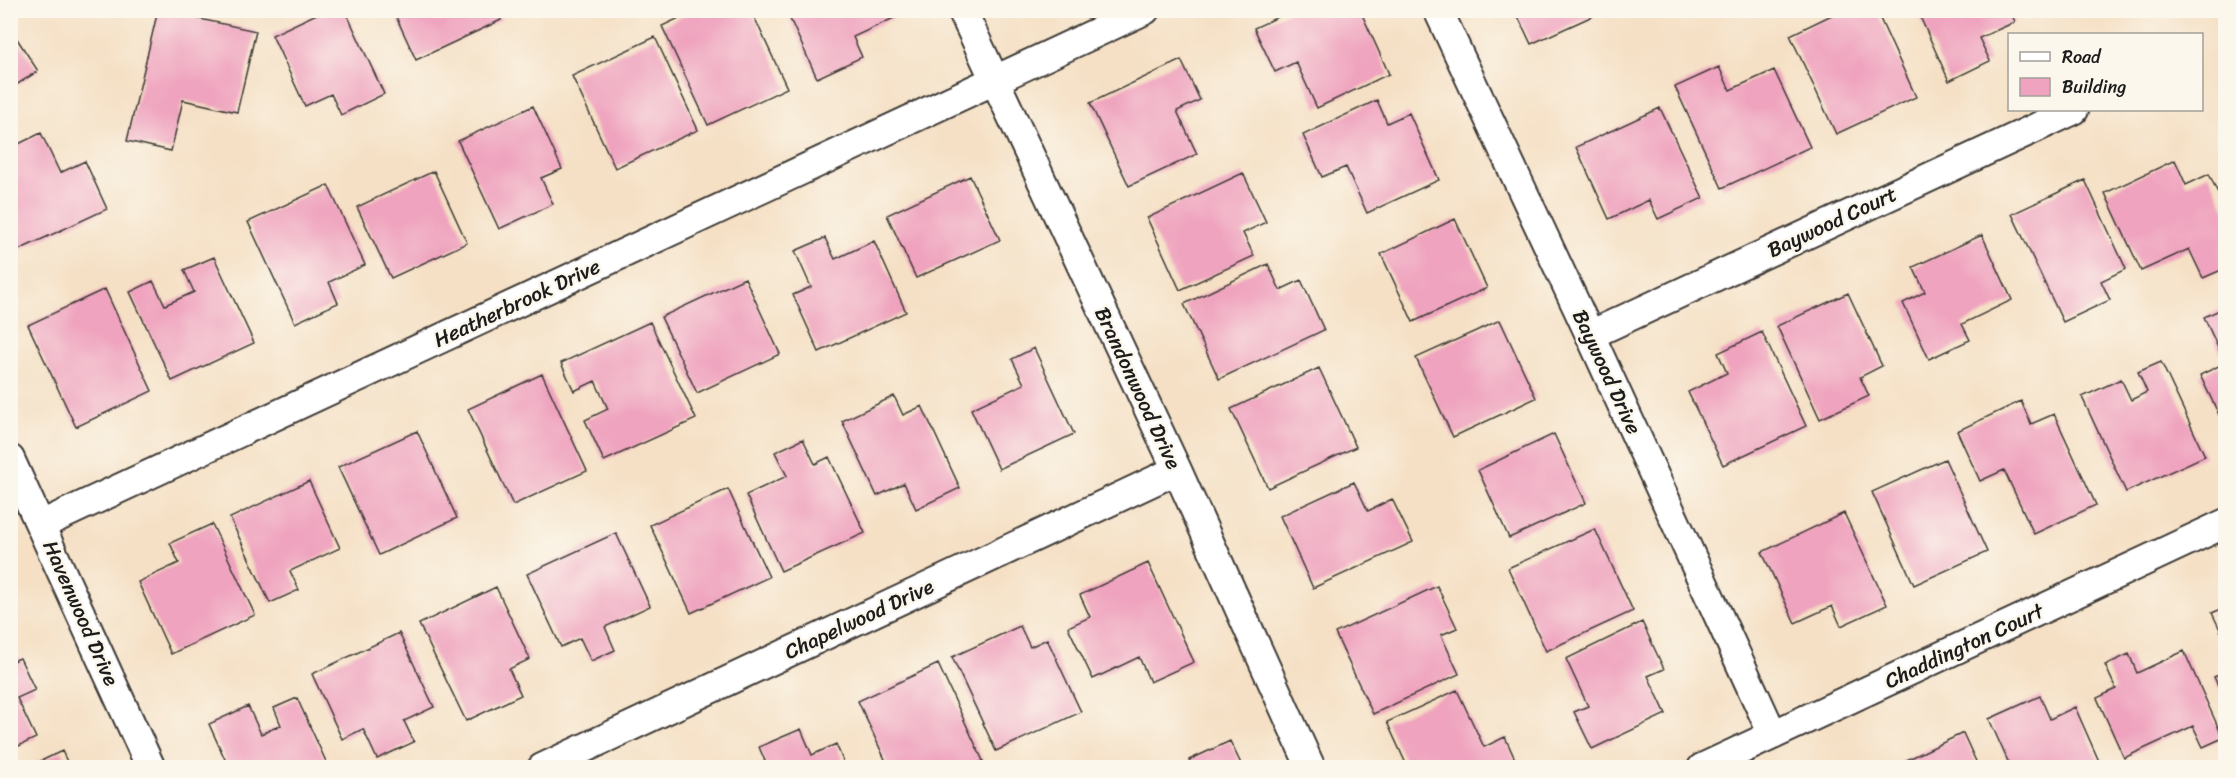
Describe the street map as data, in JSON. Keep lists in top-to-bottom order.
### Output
{
  "streets": {
    "street": [
      "Baywood Court",
      "Heatherbrook Drive",
      "Baywood Drive",
      "Brandonwood Drive",
      "Havenwood Drive",
      "Chapelwood Drive",
      "Chaddington Court"
    ]
  },
  "crossings": [
    ["Baywood Court", "Baywood Drive"],
    ["Heatherbrook Drive", "Brandonwood Drive"],
    ["Heatherbrook Drive", "Havenwood Drive"],
    ["Baywood Drive", "Chaddington Court"],
    ["Brandonwood Drive", "Chapelwood Drive"]
  ],
  "legend": ["Road", "Building"]
}
